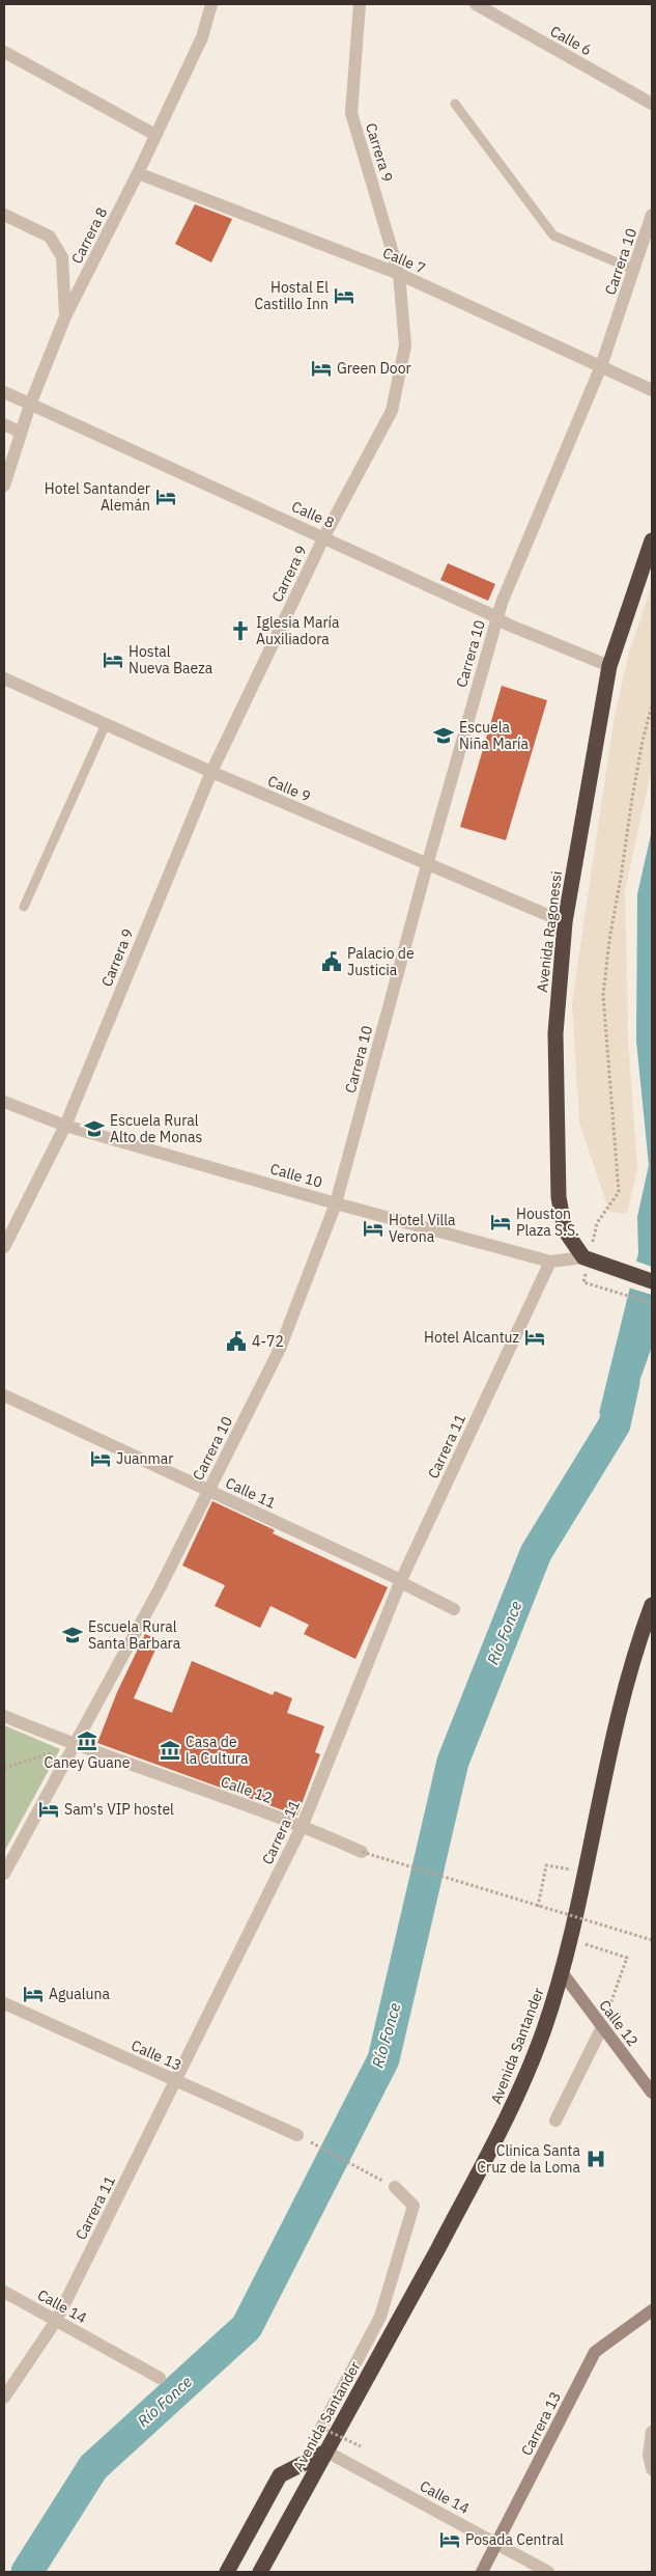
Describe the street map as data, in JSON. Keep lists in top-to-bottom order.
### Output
{
  "streets": {
    "highway": ["Avenida Ragonessi", "Avenida Santander"],
    "street": [
      "Calle 6",
      "Carrera 9",
      "Carrera 8",
      "Calle 7",
      "Carrera 10",
      "Calle 8",
      "Calle 9",
      "Calle 10",
      "Carrera 11",
      "Calle 11",
      "Calle 12",
      "Calle 13",
      "Calle 14",
      "Carrera 13"
    ]
  },
  "crossings": [
    ["Carrera 9", "Calle 7"],
    ["Carrera 9", "Calle 8"],
    ["Carrera 9", "Calle 9"],
    ["Carrera 9", "Calle 10"],
    ["Carrera 8", "Calle 7"],
    ["Carrera 8", "Calle 8"],
    ["Calle 7", "Carrera 10"],
    ["Carrera 10", "Calle 8"],
    ["Carrera 10", "Calle 9"],
    ["Carrera 10", "Calle 10"],
    ["Carrera 10", "Calle 11"],
    ["Carrera 10", "Calle 12"],
    ["Calle 8", "Avenida Ragonessi"],
    ["Calle 9", "Avenida Ragonessi"],
    ["Avenida Ragonessi", "Calle 10"],
    ["Calle 10", "Carrera 11"],
    ["Carrera 11", "Calle 11"],
    ["Carrera 11", "Calle 12"],
    ["Carrera 11", "Calle 13"],
    ["Carrera 11", "Calle 14"],
    ["Calle 12", "Avenida Santander"],
    ["Avenida Santander", "Calle 14"],
    ["Calle 14", "Carrera 13"]
  ],
  "water": ["Río Fonce"],
  "places": {
    "hotel": [
      "Hostal El Castillo Inn",
      "Green Door",
      "Hotel Santander Alemán",
      "Hostal Nueva Baeza",
      "Houston Plaza S.S.",
      "Hotel Villa Verona",
      "Hotel Alcantuz",
      "Juanmar",
      "Sam's VIP hostel",
      "Agualuna",
      "Posada Central"
    ],
    "church": ["Iglesia María Auxiliadora"],
    "school or university": ["Escuela Niña María", "Escuela Rural Alto de Monas", "Escuela Rural Santa Barbara"],
    "public building": ["Palacio de Justicia", "4-72"],
    "museum": ["Caney Guane", "Casa de la Cultura"],
    "hospital": ["Clinica Santa Cruz de la Loma"]
  }
}
